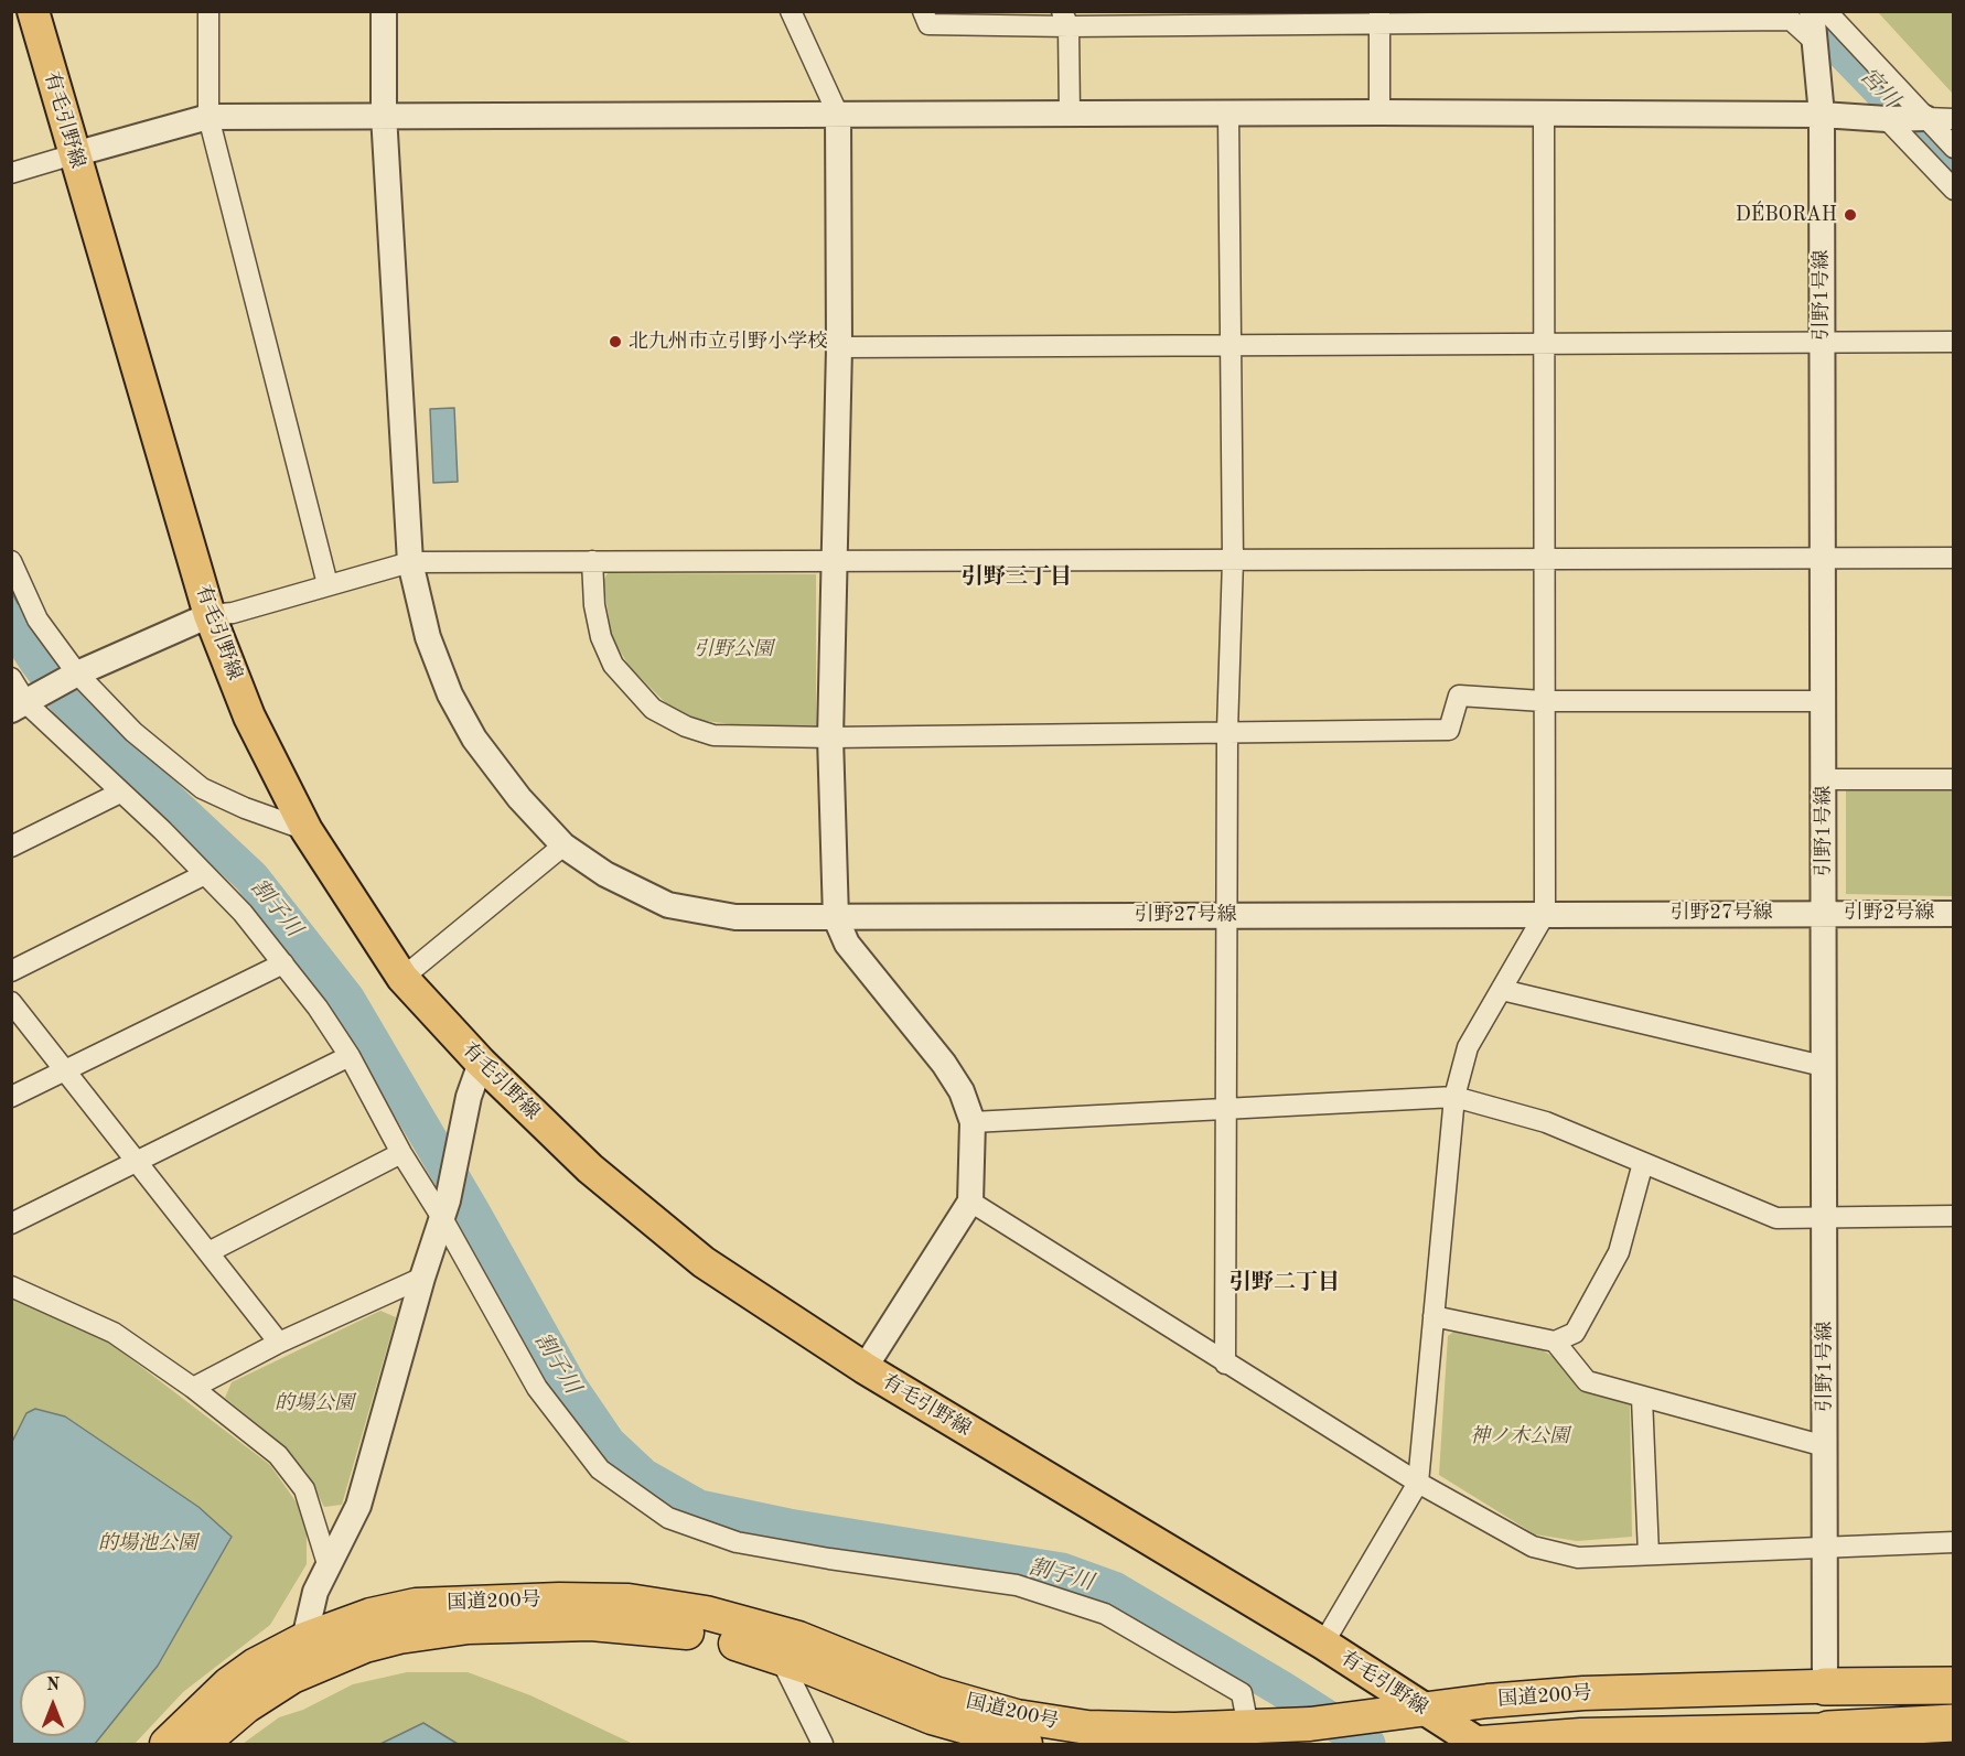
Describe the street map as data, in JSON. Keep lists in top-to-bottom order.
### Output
{
  "streets": {
    "highway": ["国道200号"],
    "main road": ["有毛引野線"],
    "street": ["引野1号線", "引野27号線", "引野2号線"]
  },
  "crossings": [
    ["有毛引野線", "国道200号"],
    ["引野1号線", "引野27号線"],
    ["引野1号線", "引野2号線"],
    ["引野1号線", "国道200号"],
    ["引野27号線", "引野2号線"]
  ],
  "districts": ["引野三丁目", "引野二丁目"],
  "water": ["宮川", "割子川"],
  "parks": [
    "引野公園",
    "的場公園",
    "神ノ木公園",
    "的場池公園"
  ],
  "places": ["DÉBORAH", "北九州市立引野小学校"],
  "north": "top"
}
